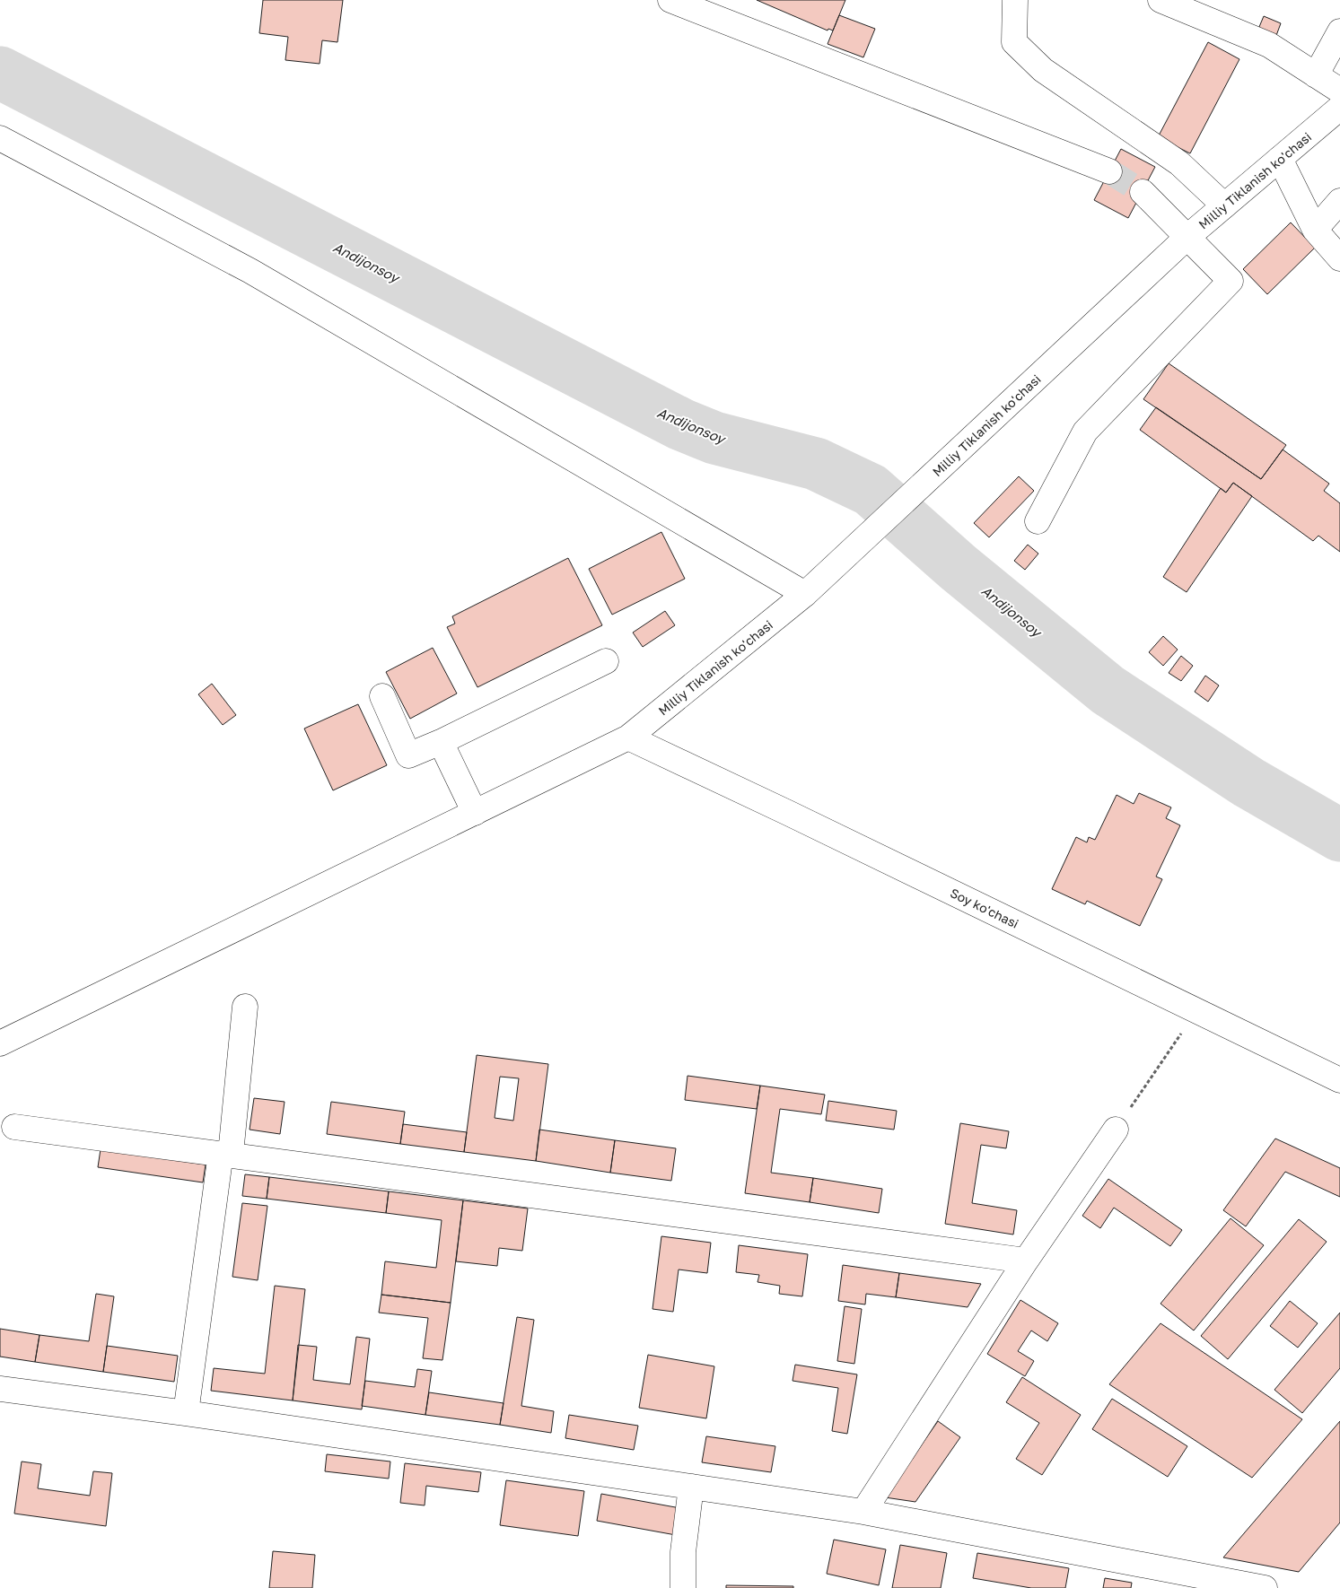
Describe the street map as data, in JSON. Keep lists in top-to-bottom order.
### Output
{
  "streets": {
    "main road": ["Milliy Tiklanish ko'chasi", "Soy ko'chasi"]
  },
  "crossings": [
    ["Milliy Tiklanish ko'chasi", "Soy ko'chasi"]
  ],
  "water": ["Andijonsoy"]
}
